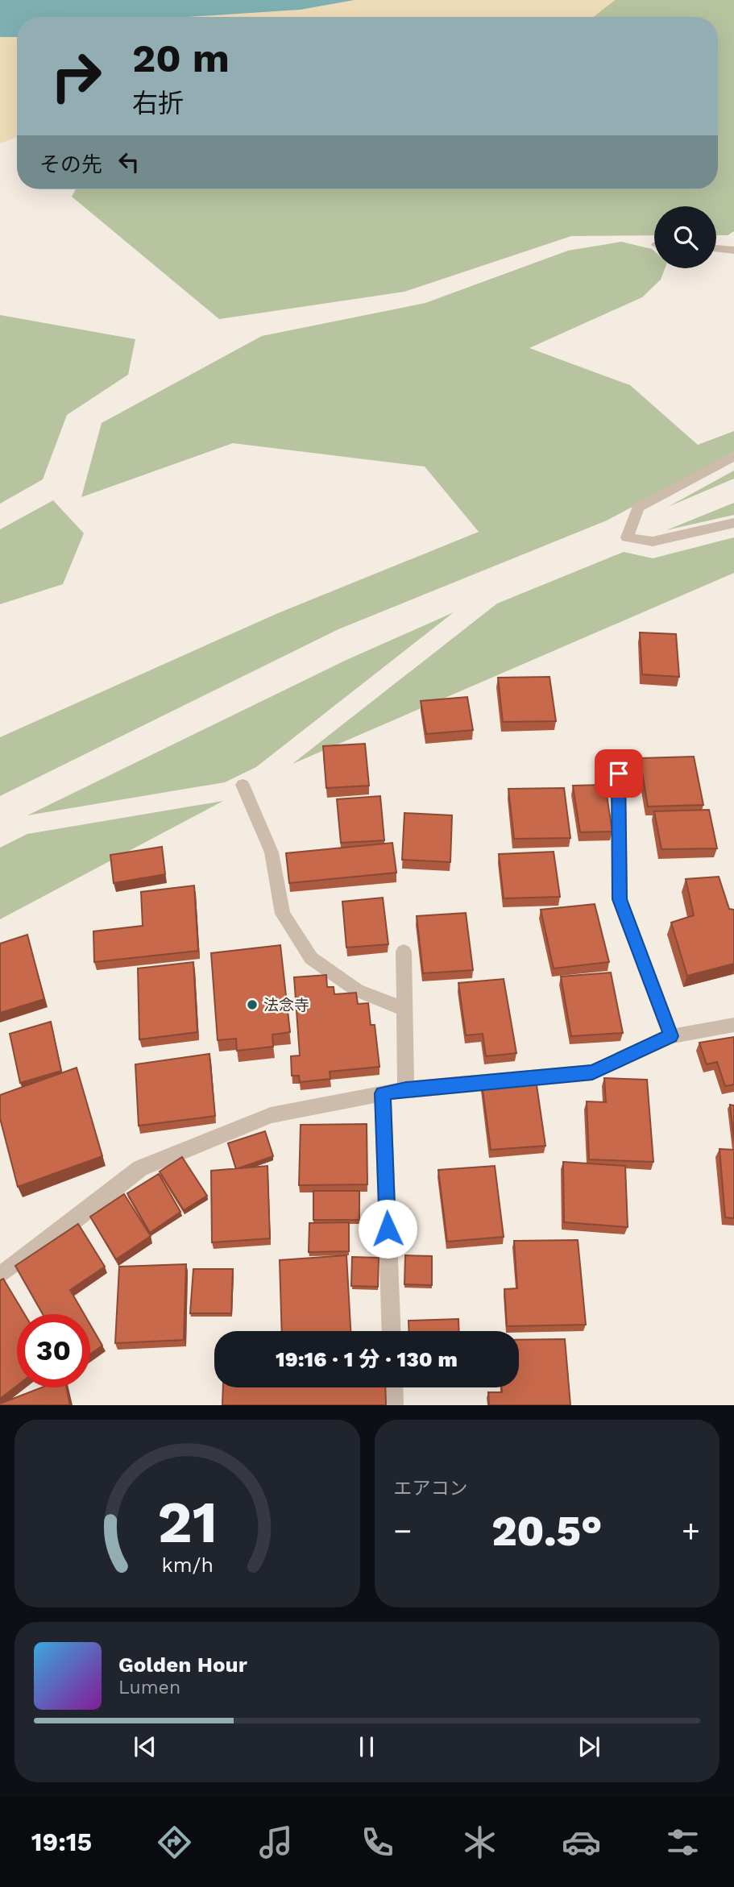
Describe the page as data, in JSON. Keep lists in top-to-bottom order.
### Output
{
  "places": ["法念寺"],
  "page": {
    "turn": ["20 m", "右折"],
    "then": "その先",
    "limit": "30",
    "trip": "19:16 · 1 分 · 130 m",
    "tile": "エアコン",
    "heat": ["−", "20.5°", "+"],
    "song": ["Golden Hour", "Lumen"],
    "tabs": "19:15",
    "gauge": ["21", "km/h"]
  }
}
